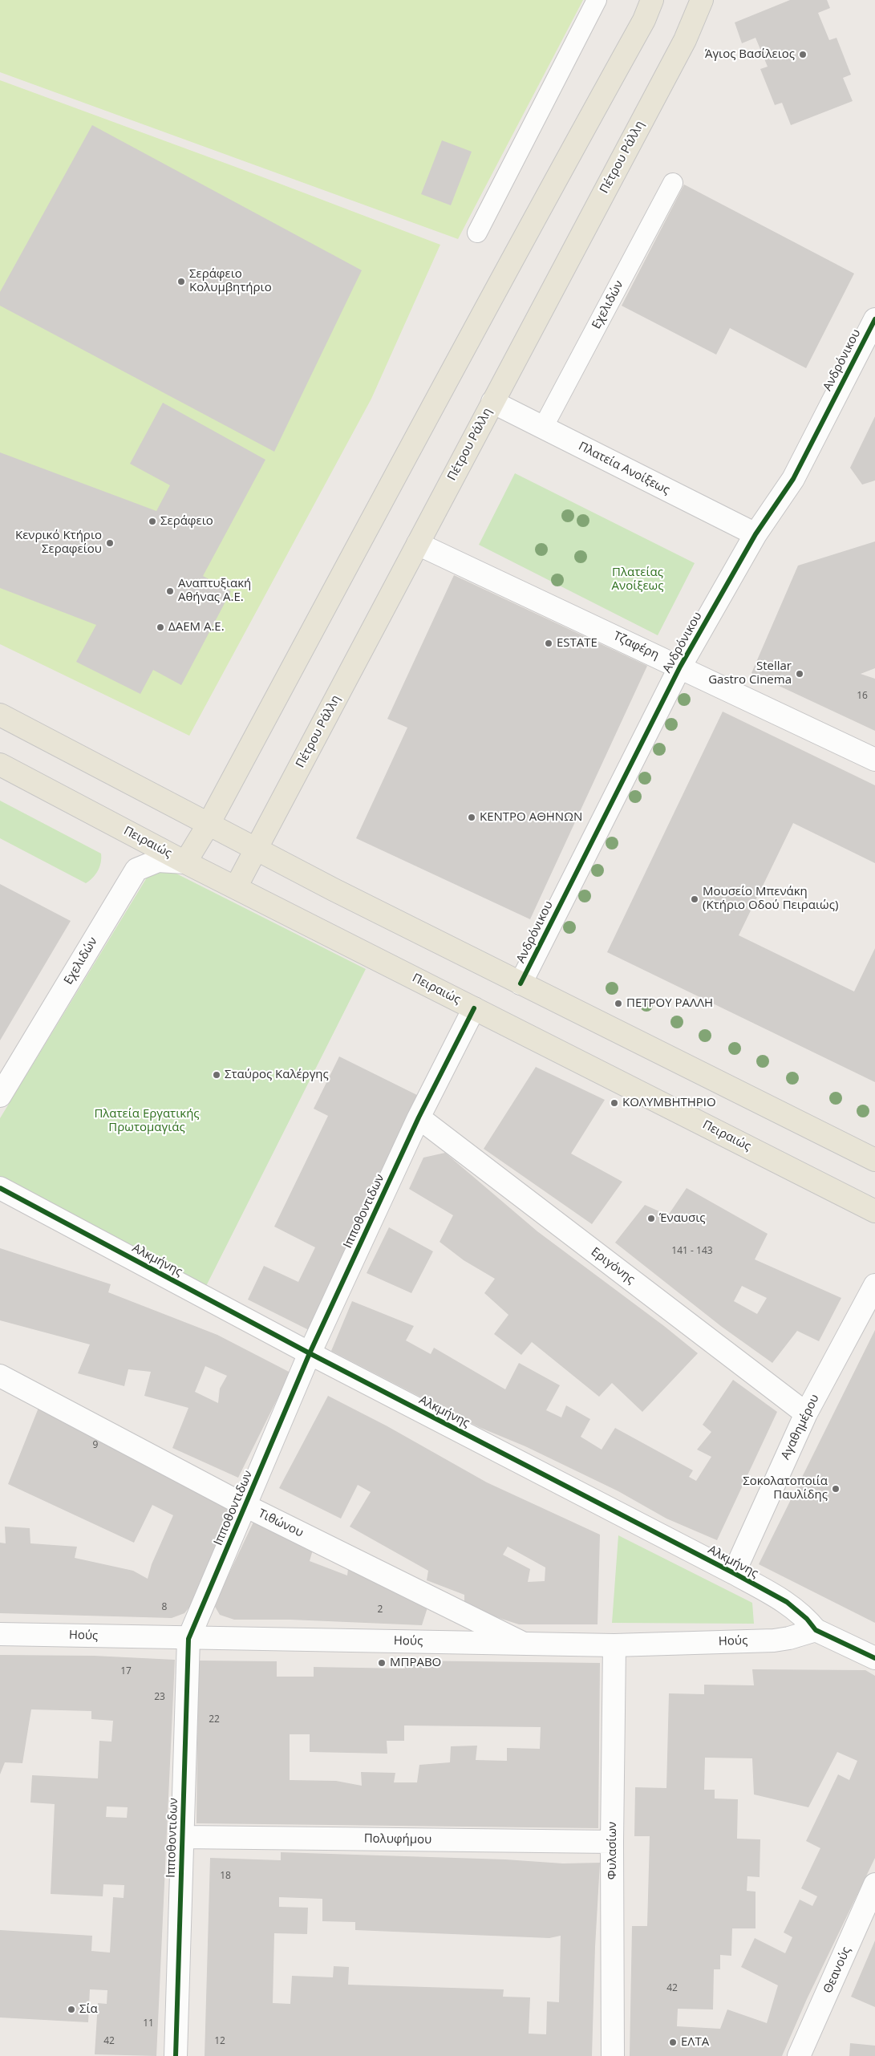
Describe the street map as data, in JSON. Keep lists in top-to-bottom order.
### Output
{
  "streets": {
    "main road": ["Πέτρου Ράλλη", "Πειραιώς"],
    "street": [
      "Εχελιδών",
      "Ανδρόνικου",
      "Πλατεία Ανοίξεως",
      "Τζαφέρη",
      "Ιπποθοντιδων",
      "Αλκμήνης",
      "Εριγόνης",
      "Αγαθημέρου",
      "Τιθώνου",
      "Ηούς",
      "Πολυφήμου",
      "Φυλασίων",
      "Θεανούς"
    ]
  },
  "crossings": [
    ["Πέτρου Ράλλη", "Πλατεία Ανοίξεως"],
    ["Πέτρου Ράλλη", "Τζαφέρη"],
    ["Πέτρου Ράλλη", "Πειραιώς"],
    ["Εχελιδών", "Πλατεία Ανοίξεως"],
    ["Εχελιδών", "Πειραιώς"],
    ["Ανδρόνικου", "Πλατεία Ανοίξεως"],
    ["Ανδρόνικου", "Τζαφέρη"],
    ["Πειραιώς", "Ιπποθοντιδων"],
    ["Ιπποθοντιδων", "Αλκμήνης"],
    ["Ιπποθοντιδων", "Εριγόνης"],
    ["Ιπποθοντιδων", "Τιθώνου"],
    ["Ιπποθοντιδων", "Ηούς"],
    ["Ιπποθοντιδων", "Πολυφήμου"],
    ["Αλκμήνης", "Αγαθημέρου"],
    ["Αλκμήνης", "Ηούς"],
    ["Εριγόνης", "Αγαθημέρου"],
    ["Τιθώνου", "Ηούς"],
    ["Ηούς", "Φυλασίων"],
    ["Πολυφήμου", "Φυλασίων"]
  ],
  "parks": ["Πλατείας Ανοίξεως", "Πλατεία Εργατικής Πρωτομαγιάς"],
  "places": [
    "Άγιος Βασίλειος",
    "Σεράφειο Κολυμβητήριο",
    "Σεράφειο",
    "Κενρικό Κτήριο Σεραφείου",
    "Αναπτυξιακή Αθήνας Α.Ε.",
    "ΔΑΕΜ A.E.",
    "ESTATE",
    "Stellar Gastro Cinema",
    "ΚΕΝΤΡΟ ΑΘΗΝΩΝ",
    "Μουσείο Μπενάκη (Κτήριο Οδού Πειραιώς)",
    "ΠΕΤΡΟΥ ΡΑΛΛΗ",
    "Σταύρος Καλέργης",
    "ΚΟΛΥΜΒΗΤΗΡΙΟ",
    "Έναυσις",
    "Σοκολατοποιία Παυλίδης",
    "ΜΠΡΑΒΟ",
    "Σία",
    "ΕΛΤΑ"
  ],
  "house_numbers": [
    "16",
    "141 - 143",
    "9",
    "8",
    "2",
    "17",
    "23",
    "22",
    "18",
    "42",
    "11",
    "42",
    "12"
  ]
}
